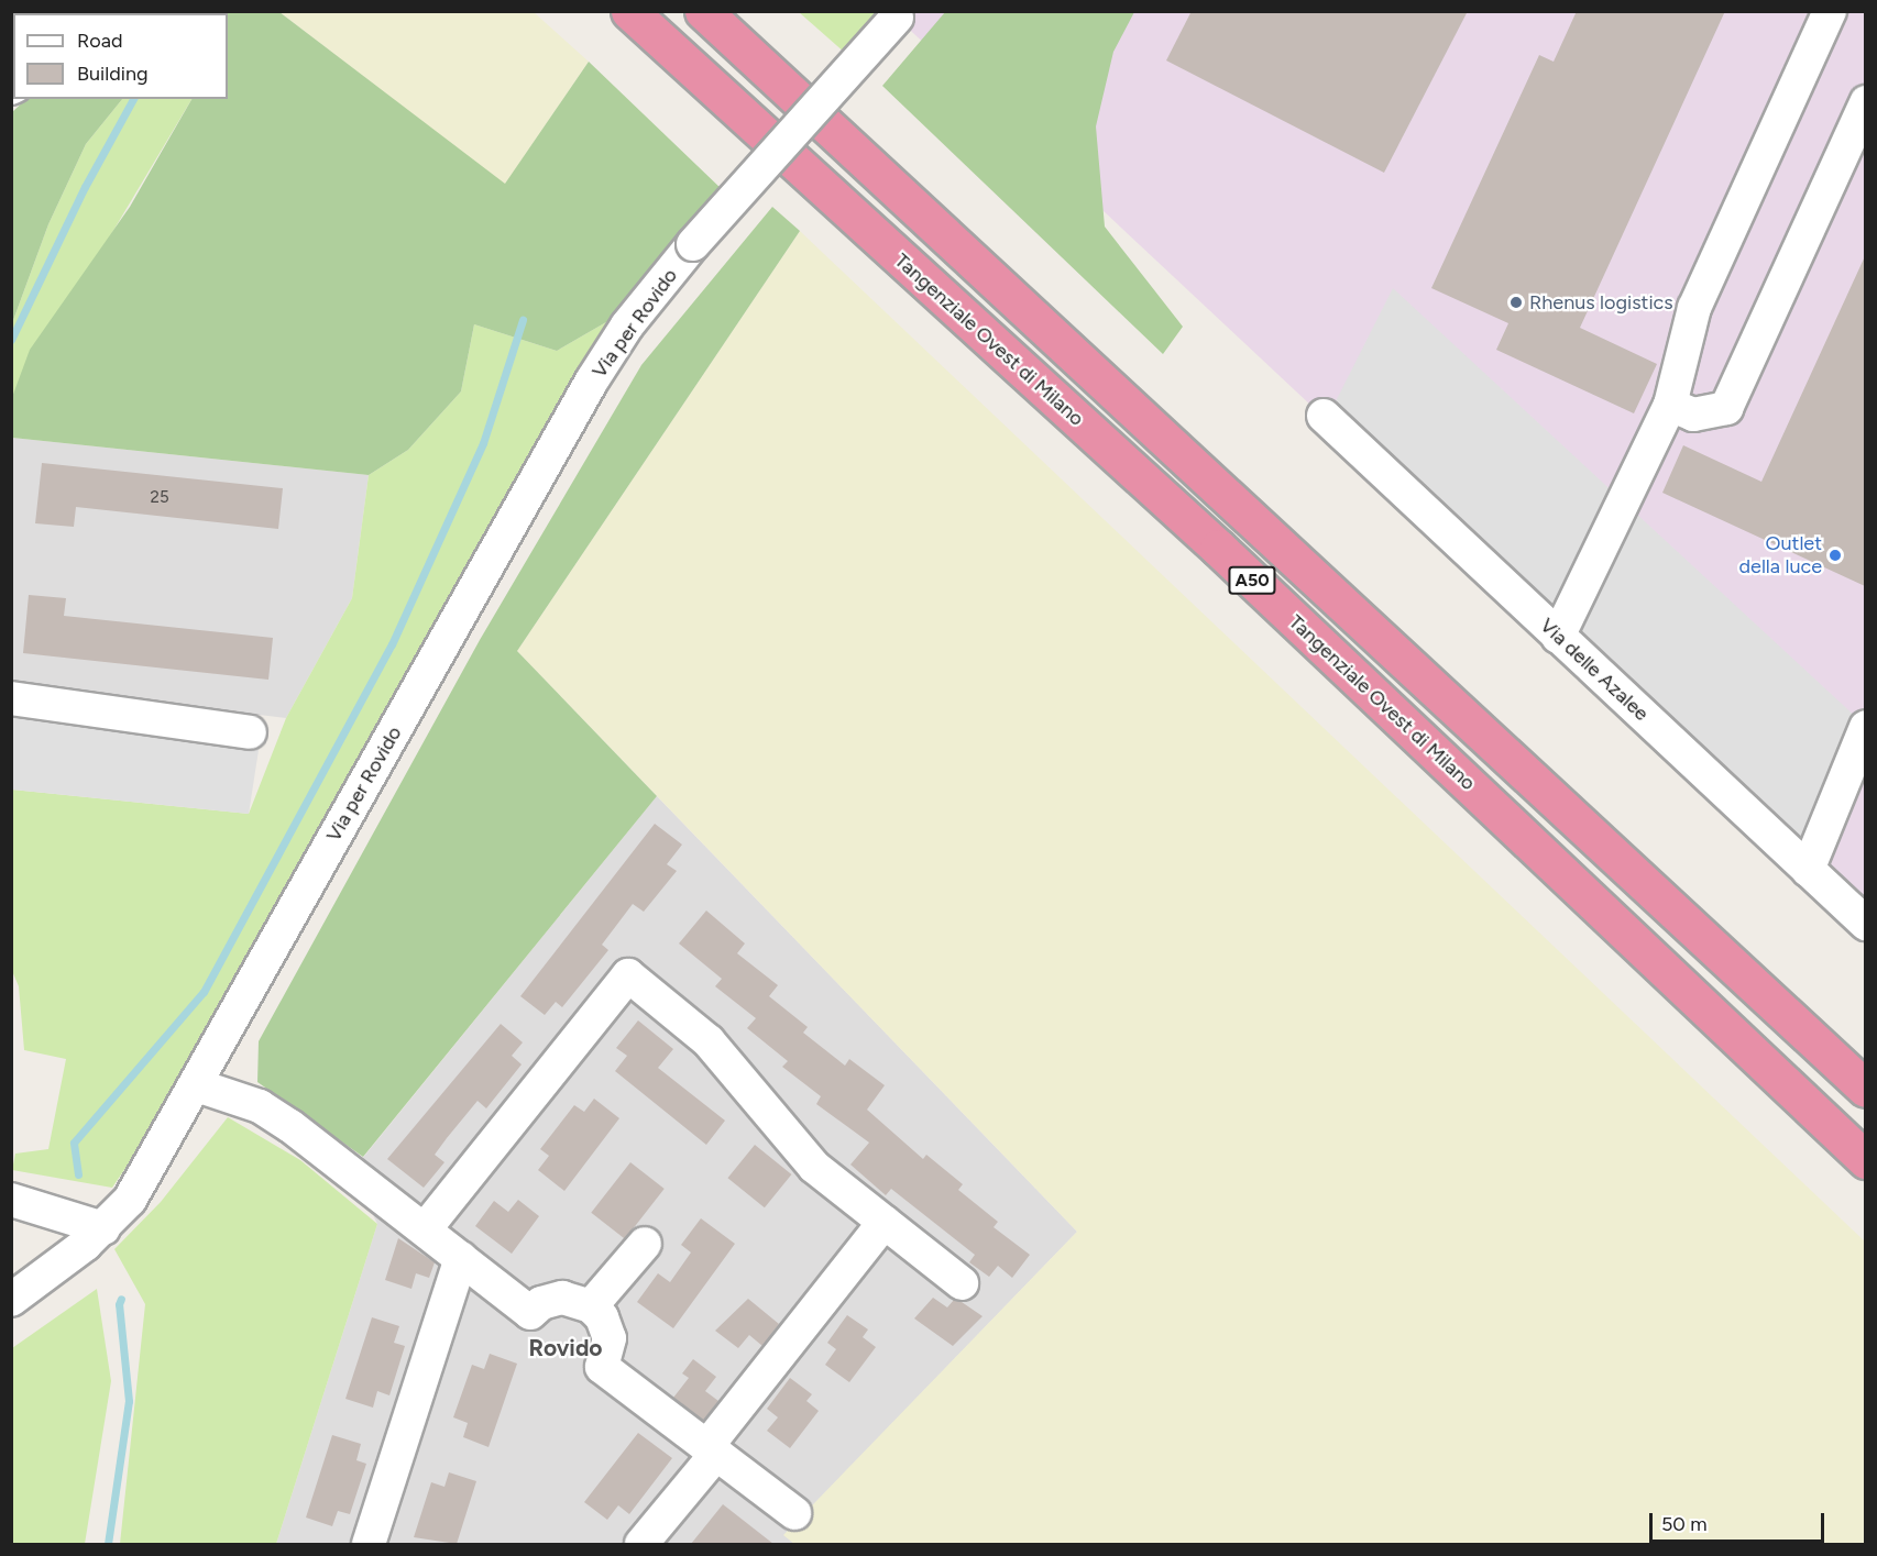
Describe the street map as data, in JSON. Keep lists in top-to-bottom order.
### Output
{
  "streets": {
    "highway": ["Tangenziale Ovest di Milano", "A50"],
    "street": ["Via per Rovido", "Via delle Azalee"]
  },
  "districts": ["Rovido"],
  "places": ["Rhenus logistics", "Outlet della luce"],
  "house_numbers": ["25"],
  "legend": ["Road", "Building"],
  "scale_bar": "50 m"
}
